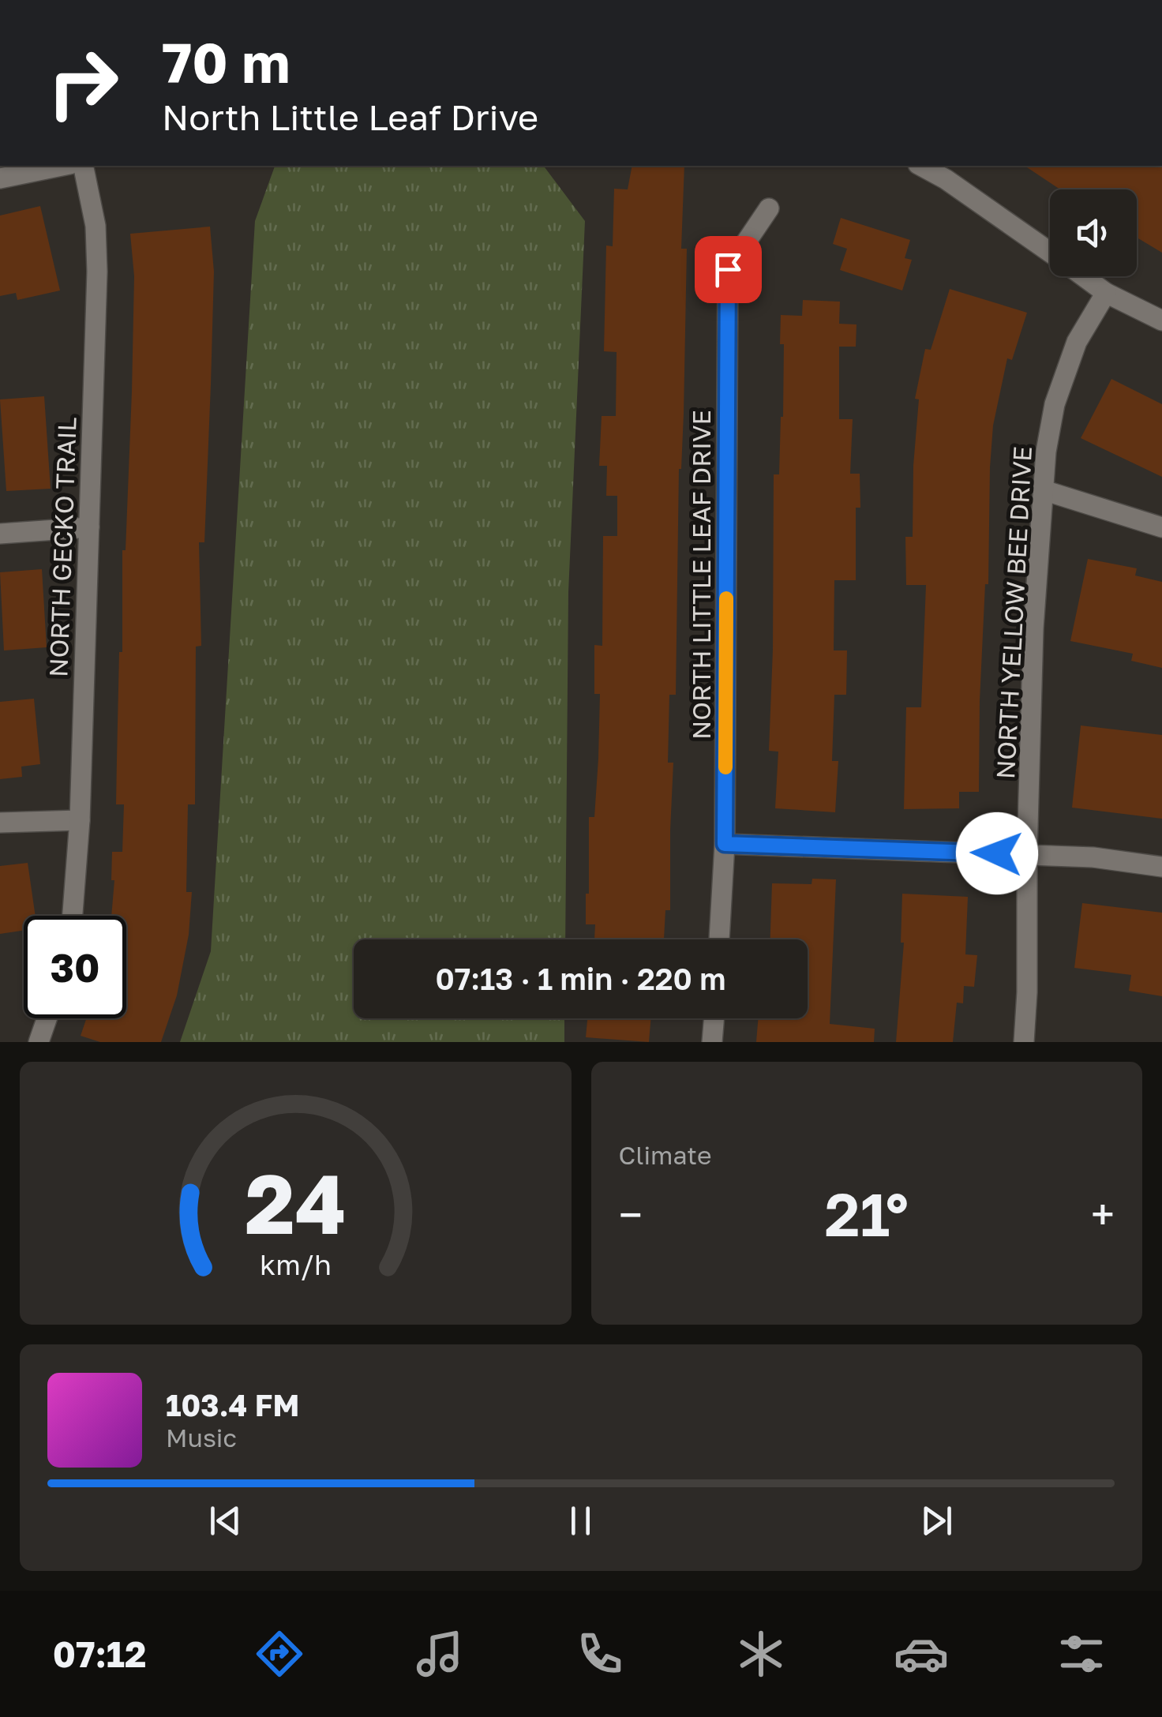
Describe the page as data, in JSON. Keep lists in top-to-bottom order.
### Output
{
  "streets": {
    "street": ["NORTH GECKO TRAIL", "NORTH LITTLE LEAF DRIVE", "NORTH YELLOW BEE DRIVE"]
  },
  "page": {
    "turn": ["70 m", "North Little Leaf Drive"],
    "limit": "30",
    "trip": "07:13 · 1 min · 220 m",
    "tile": "Climate",
    "heat": ["−", "21°", "+"],
    "song": ["103.4 FM", "Music"],
    "tabs": "07:12",
    "gauge": ["24", "km/h"]
  }
}
